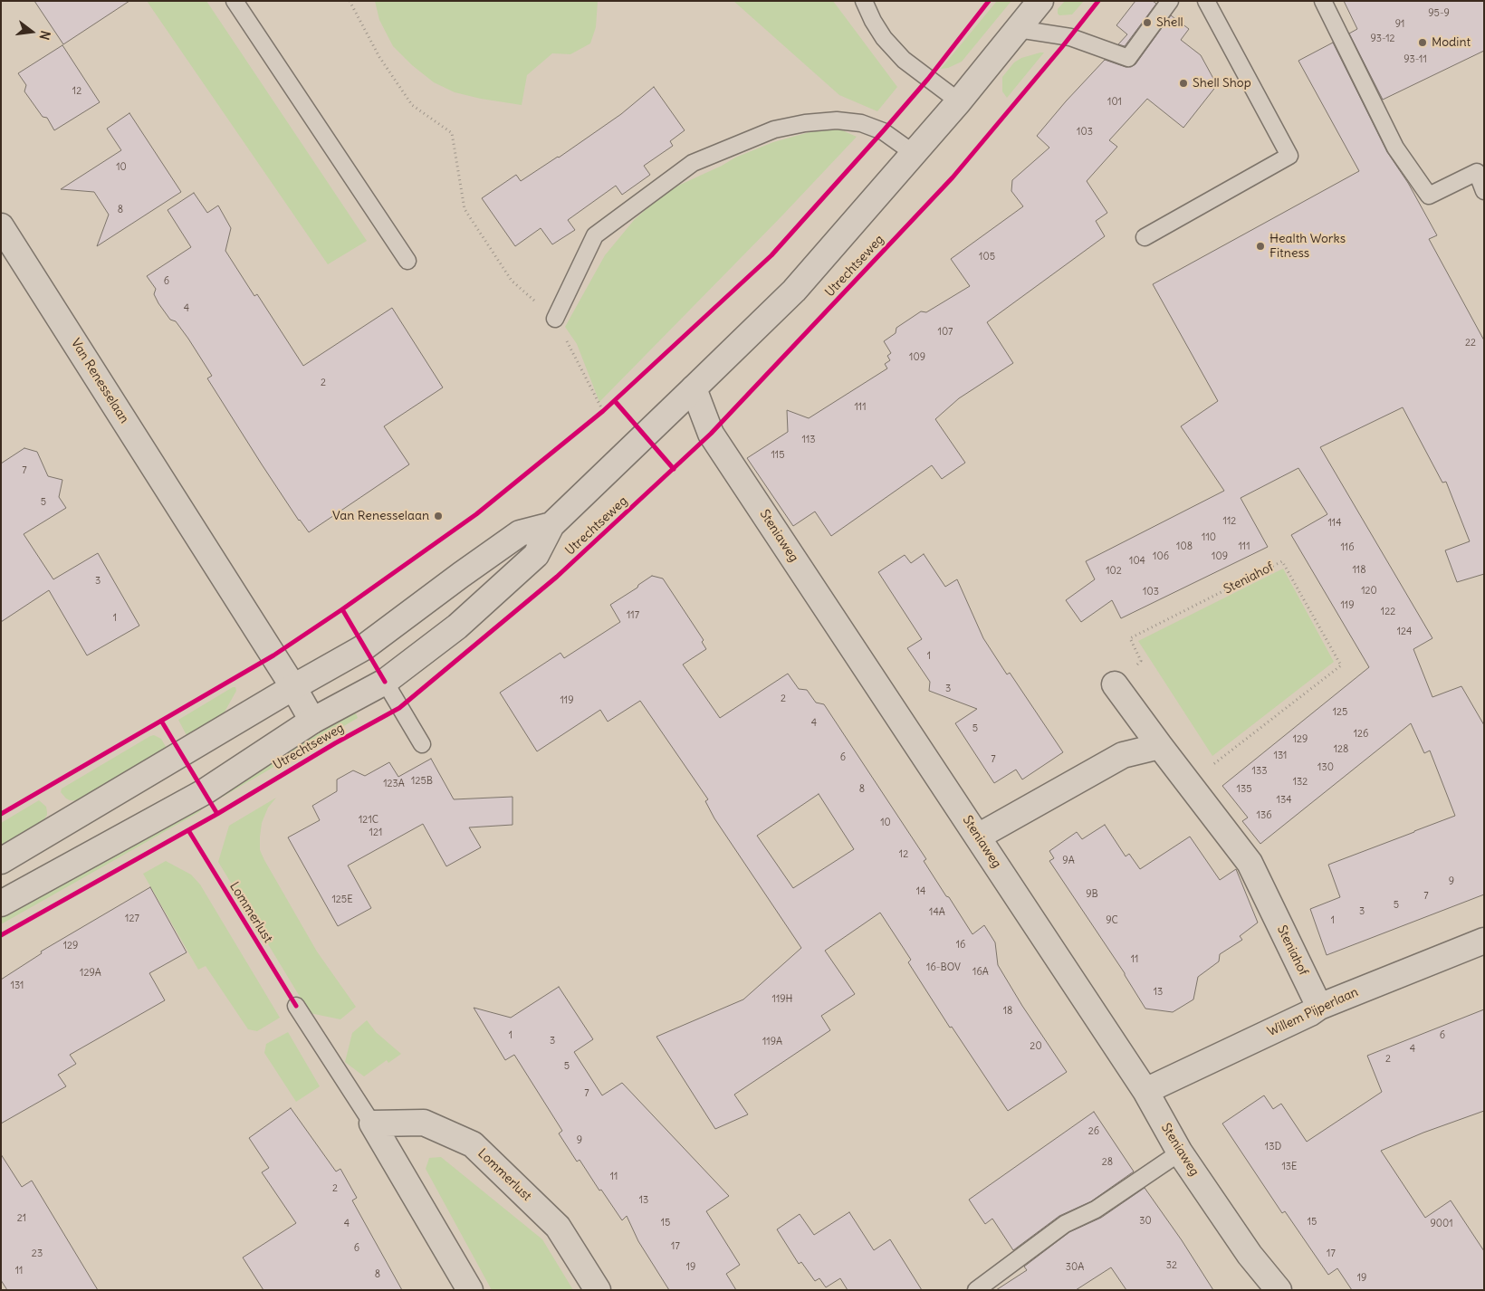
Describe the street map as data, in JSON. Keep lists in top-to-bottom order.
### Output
{
  "streets": {
    "street": [
      "Utrechtseweg",
      "Van Renesselaan",
      "Steniaweg",
      "Steniahof",
      "Lommerlust",
      "Willem Pijperlaan"
    ]
  },
  "crossings": [
    ["Utrechtseweg", "Van Renesselaan"],
    ["Utrechtseweg", "Steniaweg"],
    ["Steniaweg", "Willem Pijperlaan"],
    ["Steniahof", "Willem Pijperlaan"]
  ],
  "places": [
    "Shell",
    "Modint",
    "Shell Shop",
    "Health Works Fitness",
    "Van Renesselaan"
  ],
  "house_numbers": [
    "95-9",
    "91",
    "93-12",
    "93-11",
    "12",
    "101",
    "103",
    "10",
    "8",
    "105",
    "6",
    "4",
    "107",
    "22",
    "109",
    "2",
    "111",
    "113",
    "115",
    "7",
    "5",
    "112",
    "114",
    "110",
    "108",
    "111",
    "116",
    "106",
    "109",
    "104",
    "118",
    "102",
    "3",
    "120",
    "103",
    "119",
    "122",
    "117",
    "1",
    "124",
    "1",
    "3",
    "2",
    "119",
    "125",
    "4",
    "5",
    "126",
    "129",
    "128",
    "131",
    "6",
    "7",
    "130",
    "133",
    "125B",
    "132",
    "123A",
    "8",
    "135",
    "134",
    "136",
    "121C",
    "10",
    "121",
    "12",
    "9A",
    "9",
    "14",
    "9B",
    "7",
    "125E",
    "5",
    "3",
    "14A",
    "127",
    "9C",
    "1",
    "16",
    "129",
    "11",
    "16-BOV",
    "16A",
    "129A",
    "131",
    "13",
    "119H",
    "18",
    "1",
    "6",
    "3",
    "119A",
    "20",
    "4",
    "2",
    "5",
    "7",
    "26",
    "9",
    "13D",
    "28",
    "13E",
    "11",
    "2",
    "13",
    "21",
    "30",
    "15",
    "15",
    "4",
    "9001",
    "17",
    "6",
    "23",
    "17",
    "32",
    "19",
    "30A",
    "11",
    "8",
    "19"
  ],
  "north": "right"
}
